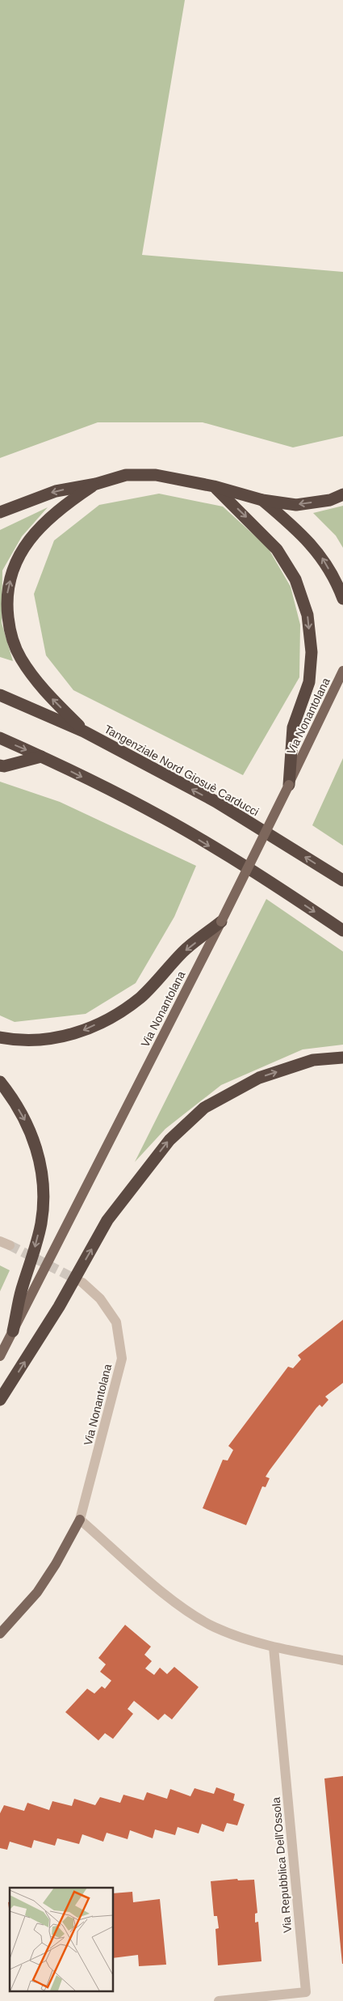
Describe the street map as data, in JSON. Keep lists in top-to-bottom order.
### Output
{
  "streets": {
    "highway": ["Tangenziale Nord Giosuè Carducci"],
    "main road": ["Via Nonantolana"],
    "street": ["Via Repubblica Dell'Ossola"]
  }
}
